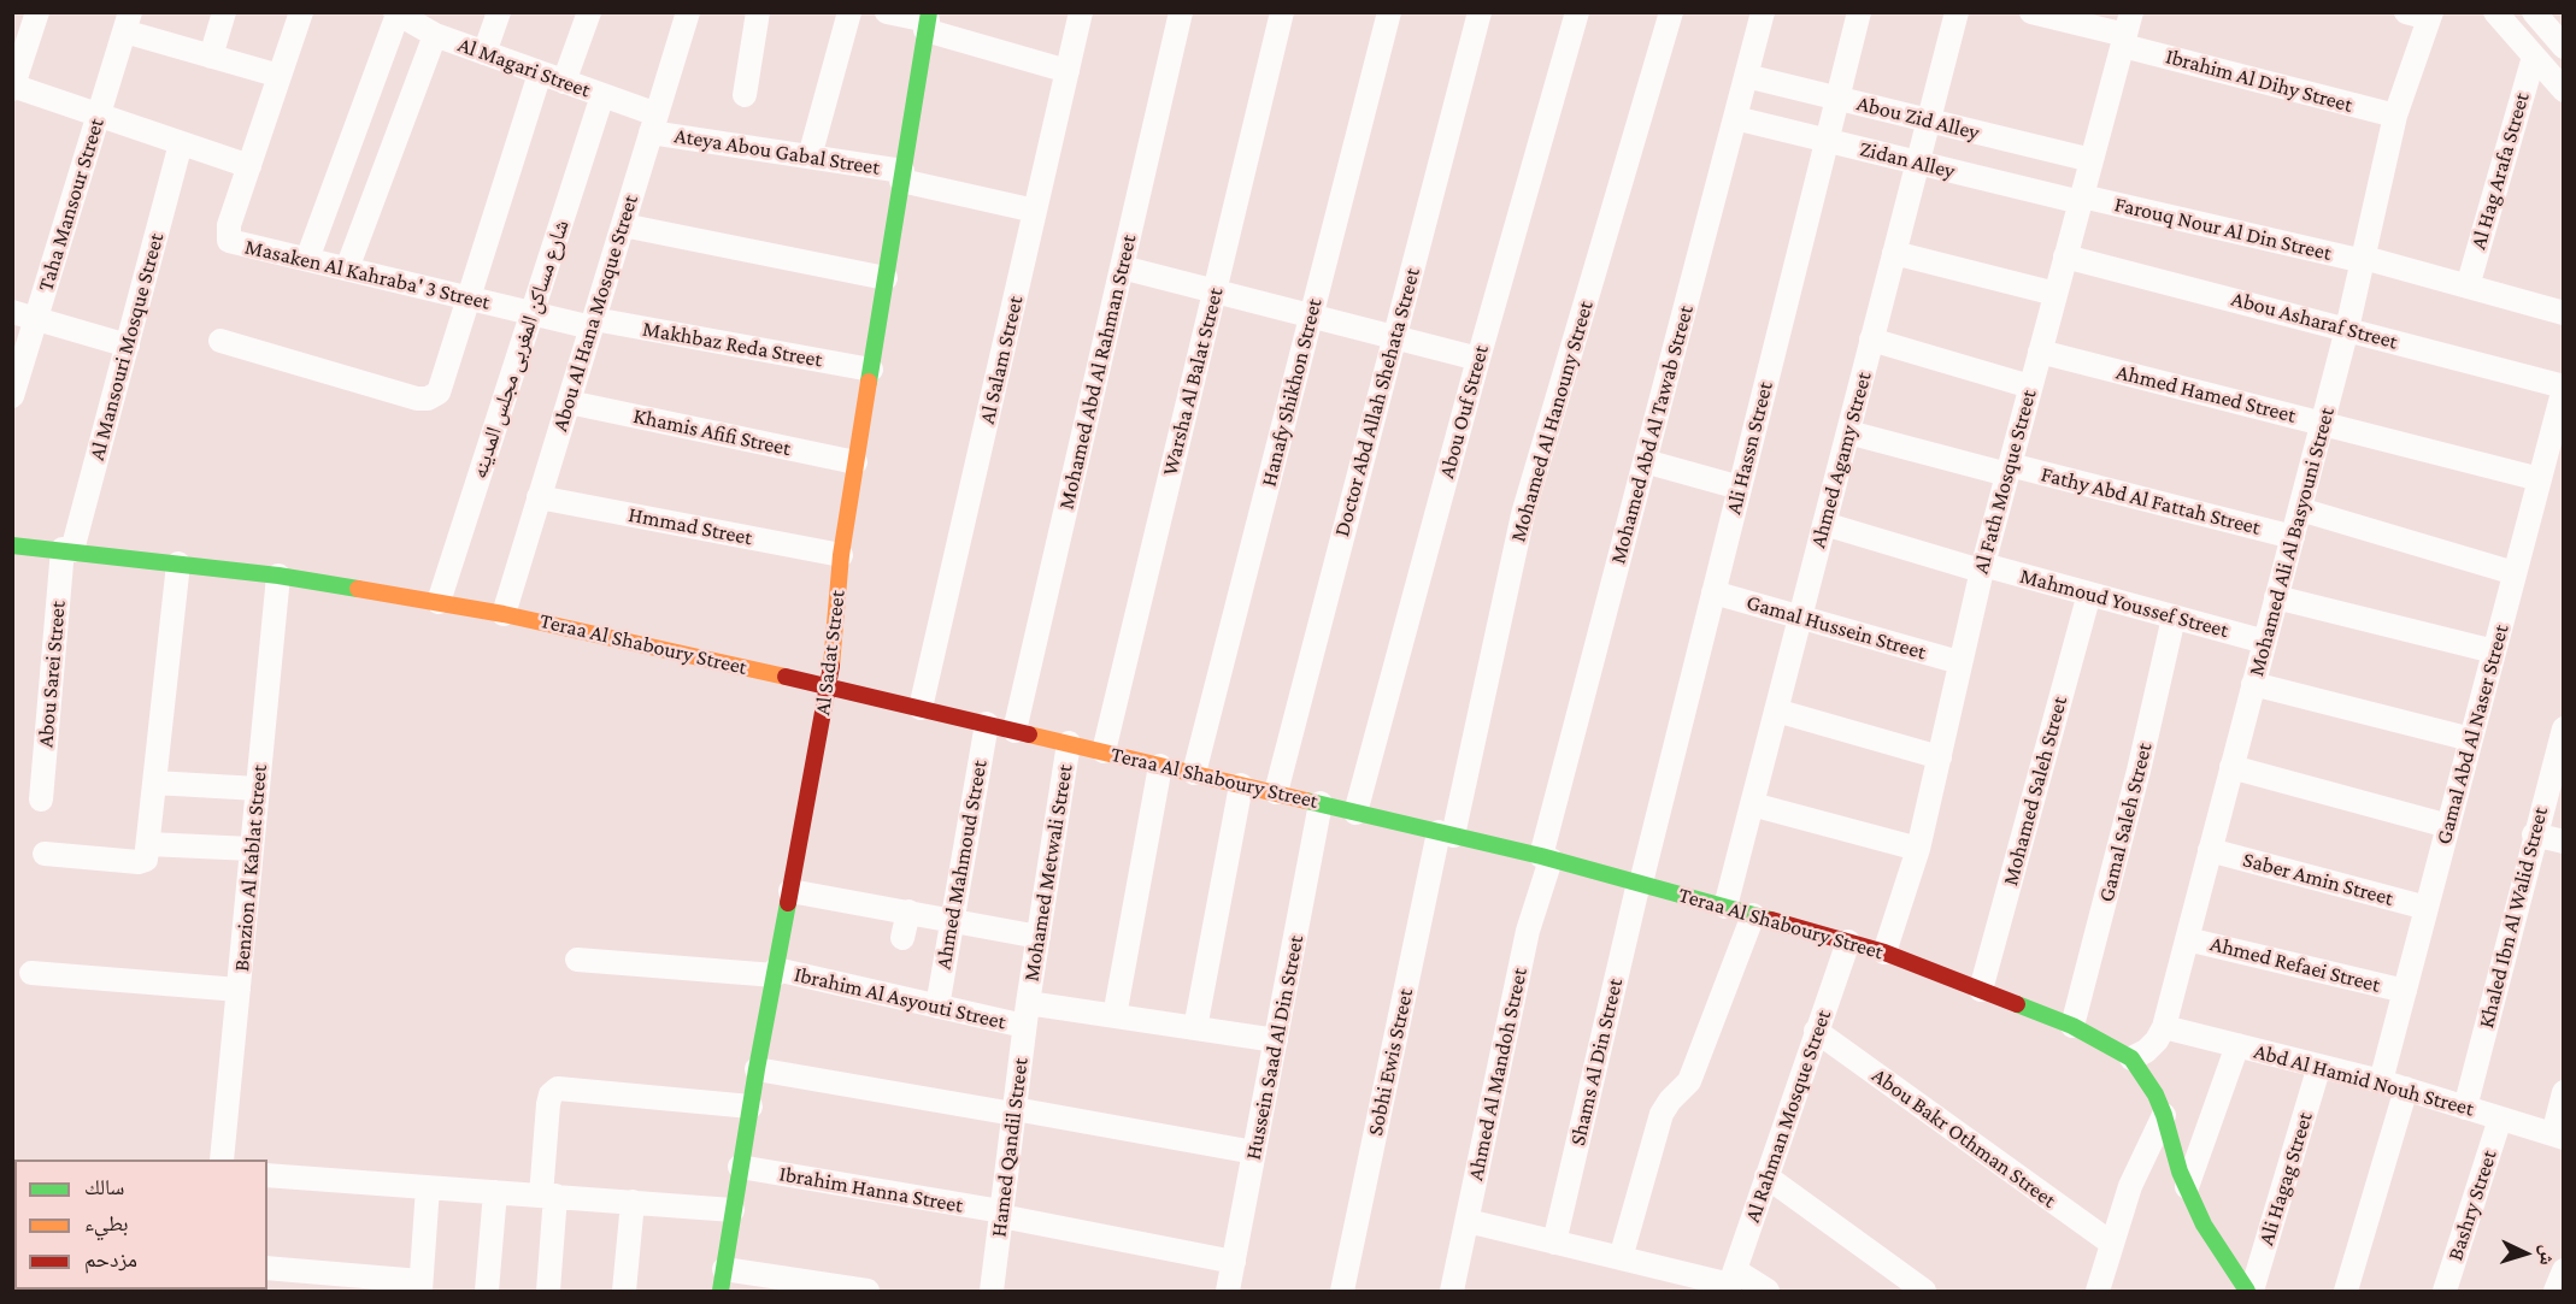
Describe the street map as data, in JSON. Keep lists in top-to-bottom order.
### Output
{
  "streets": {
    "street": [
      "Al Magari Street",
      "Ibrahim Al Dihy Street",
      "Abou Zid Alley",
      "Ateya Abou Gabal Street",
      "Zidan Alley",
      "Al Hag Arafa Street",
      "Taha Mansour Street",
      "Farouq Nour Al Din Street",
      "Masaken Al Kahraba' 3 Street",
      "Abou Al Hana Mosque Street",
      "Abou Asharaf Street",
      "Makhbaz Reda Street",
      "Al Mansouri Mosque Street",
      "شارع مساكن المغربى مجلس المدينه",
      "Al Salam Street",
      "Mohamed Abd Al Rahman Street",
      "Warsha Al Balat Street",
      "Hanafy Shikhon Street",
      "Ahmed Hamed Street",
      "Doctor Abd Allah Shehata Street",
      "Abou Ouf Street",
      "Mohamed Al Hanouny Street",
      "Khamis Afifi Street",
      "Mohamed Abd Al Tawab Street",
      "Ali Hassn Street",
      "Ahmed Agamy Street",
      "Al Fath Mosque Street",
      "Fathy Abd Al Fattah Street",
      "Hmmad Street",
      "Mohamed Ali Al Basyouni Street",
      "Mahmoud Youssef Street",
      "Gamal Hussein Street",
      "Teraa Al Shaboury Street",
      "Al Sadat Street",
      "Abou Sarei Street",
      "Gamal Abd Al Naser Street",
      "Mohamed Saleh Street",
      "Gamal Saleh Street",
      "Ahmed Mahmoud Street",
      "Benzion Al Kablat Street",
      "Mohamed Metwali Street",
      "Saber Amin Street",
      "Khaled Ibn Al Walid Street",
      "Ahmed Refaei Street",
      "Ibrahim Al Asyouti Street",
      "Hussein Saad Al Din Street",
      "Sobhi Ewis Street",
      "Shams Al Din Street",
      "Ahmed Al Mandoh Street",
      "Abd Al Hamid Nouh Street",
      "Al Rahman Mosque Street",
      "Abou Bakr Othman Street",
      "Hamed Qandil Street",
      "Ali Hagag Street",
      "Ibrahim Hanna Street",
      "Bashry Street"
    ]
  },
  "crossings": [
    ["Al Magari Street", "Ateya Abou Gabal Street"],
    ["Al Magari Street", "Abou Al Hana Mosque Street"],
    ["Al Magari Street", "شارع مساكن المغربى مجلس المدينه"],
    ["Ibrahim Al Dihy Street", "Al Fath Mosque Street"],
    ["Ibrahim Al Dihy Street", "Mohamed Ali Al Basyouni Street"],
    ["Abou Zid Alley", "Mohamed Abd Al Tawab Street"],
    ["Abou Zid Alley", "Ali Hassn Street"],
    ["Abou Zid Alley", "Ahmed Agamy Street"],
    ["Abou Zid Alley", "Al Fath Mosque Street"],
    ["Ateya Abou Gabal Street", "Abou Al Hana Mosque Street"],
    ["Ateya Abou Gabal Street", "Al Salam Street"],
    ["Ateya Abou Gabal Street", "Al Sadat Street"],
    ["Zidan Alley", "Farouq Nour Al Din Street"],
    ["Zidan Alley", "Mohamed Abd Al Tawab Street"],
    ["Zidan Alley", "Ali Hassn Street"],
    ["Zidan Alley", "Ahmed Agamy Street"],
    ["Zidan Alley", "Al Fath Mosque Street"],
    ["Al Hag Arafa Street", "Farouq Nour Al Din Street"],
    ["Farouq Nour Al Din Street", "Al Fath Mosque Street"],
    ["Farouq Nour Al Din Street", "Mohamed Ali Al Basyouni Street"],
    ["Masaken Al Kahraba' 3 Street", "Abou Al Hana Mosque Street"],
    ["Masaken Al Kahraba' 3 Street", "Makhbaz Reda Street"],
    ["Masaken Al Kahraba' 3 Street", "شارع مساكن المغربى مجلس المدينه"],
    ["Abou Al Hana Mosque Street", "Makhbaz Reda Street"],
    ["Abou Al Hana Mosque Street", "Khamis Afifi Street"],
    ["Abou Al Hana Mosque Street", "Hmmad Street"],
    ["Abou Al Hana Mosque Street", "Teraa Al Shaboury Street"],
    ["Abou Asharaf Street", "Al Fath Mosque Street"],
    ["Abou Asharaf Street", "Mohamed Ali Al Basyouni Street"],
    ["Abou Asharaf Street", "Gamal Abd Al Naser Street"],
    ["Makhbaz Reda Street", "Al Sadat Street"],
    ["Al Mansouri Mosque Street", "Teraa Al Shaboury Street"],
    ["Al Mansouri Mosque Street", "Abou Sarei Street"],
    ["شارع مساكن المغربى مجلس المدينه", "Teraa Al Shaboury Street"],
    ["Al Salam Street", "Teraa Al Shaboury Street"],
    ["Mohamed Abd Al Rahman Street", "Teraa Al Shaboury Street"],
    ["Warsha Al Balat Street", "Teraa Al Shaboury Street"],
    ["Hanafy Shikhon Street", "Teraa Al Shaboury Street"],
    ["Ahmed Hamed Street", "Al Fath Mosque Street"],
    ["Ahmed Hamed Street", "Mohamed Ali Al Basyouni Street"],
    ["Ahmed Hamed Street", "Gamal Abd Al Naser Street"],
    ["Doctor Abd Allah Shehata Street", "Teraa Al Shaboury Street"],
    ["Abou Ouf Street", "Teraa Al Shaboury Street"],
    ["Mohamed Al Hanouny Street", "Teraa Al Shaboury Street"],
    ["Mohamed Al Hanouny Street", "Sobhi Ewis Street"],
    ["Khamis Afifi Street", "Al Sadat Street"],
    ["Mohamed Abd Al Tawab Street", "Teraa Al Shaboury Street"],
    ["Mohamed Abd Al Tawab Street", "Ahmed Al Mandoh Street"],
    ["Ali Hassn Street", "Gamal Hussein Street"],
    ["Ali Hassn Street", "Teraa Al Shaboury Street"],
    ["Ali Hassn Street", "Shams Al Din Street"],
    ["Ahmed Agamy Street", "Fathy Abd Al Fattah Street"],
    ["Ahmed Agamy Street", "Mahmoud Youssef Street"],
    ["Ahmed Agamy Street", "Gamal Hussein Street"],
    ["Ahmed Agamy Street", "Teraa Al Shaboury Street"],
    ["Al Fath Mosque Street", "Fathy Abd Al Fattah Street"],
    ["Al Fath Mosque Street", "Mahmoud Youssef Street"],
    ["Al Fath Mosque Street", "Gamal Hussein Street"],
    ["Al Fath Mosque Street", "Teraa Al Shaboury Street"],
    ["Fathy Abd Al Fattah Street", "Mohamed Ali Al Basyouni Street"],
    ["Hmmad Street", "Al Sadat Street"],
    ["Mohamed Ali Al Basyouni Street", "Mahmoud Youssef Street"],
    ["Mohamed Ali Al Basyouni Street", "Teraa Al Shaboury Street"],
    ["Mohamed Ali Al Basyouni Street", "Saber Amin Street"],
    ["Mohamed Ali Al Basyouni Street", "Ahmed Refaei Street"],
    ["Mohamed Ali Al Basyouni Street", "Abd Al Hamid Nouh Street"],
    ["Mahmoud Youssef Street", "Mohamed Saleh Street"],
    ["Mahmoud Youssef Street", "Gamal Saleh Street"],
    ["Teraa Al Shaboury Street", "Al Sadat Street"],
    ["Teraa Al Shaboury Street", "Abou Sarei Street"],
    ["Teraa Al Shaboury Street", "Mohamed Saleh Street"],
    ["Teraa Al Shaboury Street", "Gamal Saleh Street"],
    ["Teraa Al Shaboury Street", "Ahmed Mahmoud Street"],
    ["Teraa Al Shaboury Street", "Benzion Al Kablat Street"],
    ["Teraa Al Shaboury Street", "Mohamed Metwali Street"],
    ["Teraa Al Shaboury Street", "Hussein Saad Al Din Street"],
    ["Teraa Al Shaboury Street", "Sobhi Ewis Street"],
    ["Teraa Al Shaboury Street", "Shams Al Din Street"],
    ["Teraa Al Shaboury Street", "Ahmed Al Mandoh Street"],
    ["Teraa Al Shaboury Street", "Al Rahman Mosque Street"],
    ["Teraa Al Shaboury Street", "Ali Hagag Street"],
    ["Al Sadat Street", "Ibrahim Al Asyouti Street"],
    ["Al Sadat Street", "Ibrahim Hanna Street"],
    ["Gamal Abd Al Naser Street", "Saber Amin Street"],
    ["Gamal Abd Al Naser Street", "Ahmed Refaei Street"],
    ["Gamal Abd Al Naser Street", "Abd Al Hamid Nouh Street"],
    ["Ahmed Mahmoud Street", "Ibrahim Al Asyouti Street"],
    ["Mohamed Metwali Street", "Ibrahim Al Asyouti Street"],
    ["Mohamed Metwali Street", "Hamed Qandil Street"],
    ["Khaled Ibn Al Walid Street", "Abd Al Hamid Nouh Street"],
    ["Ibrahim Al Asyouti Street", "Hussein Saad Al Din Street"],
    ["Ibrahim Al Asyouti Street", "Hamed Qandil Street"],
    ["Hussein Saad Al Din Street", "Ibrahim Hanna Street"],
    ["Abd Al Hamid Nouh Street", "Ali Hagag Street"],
    ["Abd Al Hamid Nouh Street", "Bashry Street"],
    ["Al Rahman Mosque Street", "Abou Bakr Othman Street"],
    ["Hamed Qandil Street", "Ibrahim Hanna Street"]
  ],
  "legend": ["سالك", "بطيء", "مزدحم"],
  "north": "right"
}
